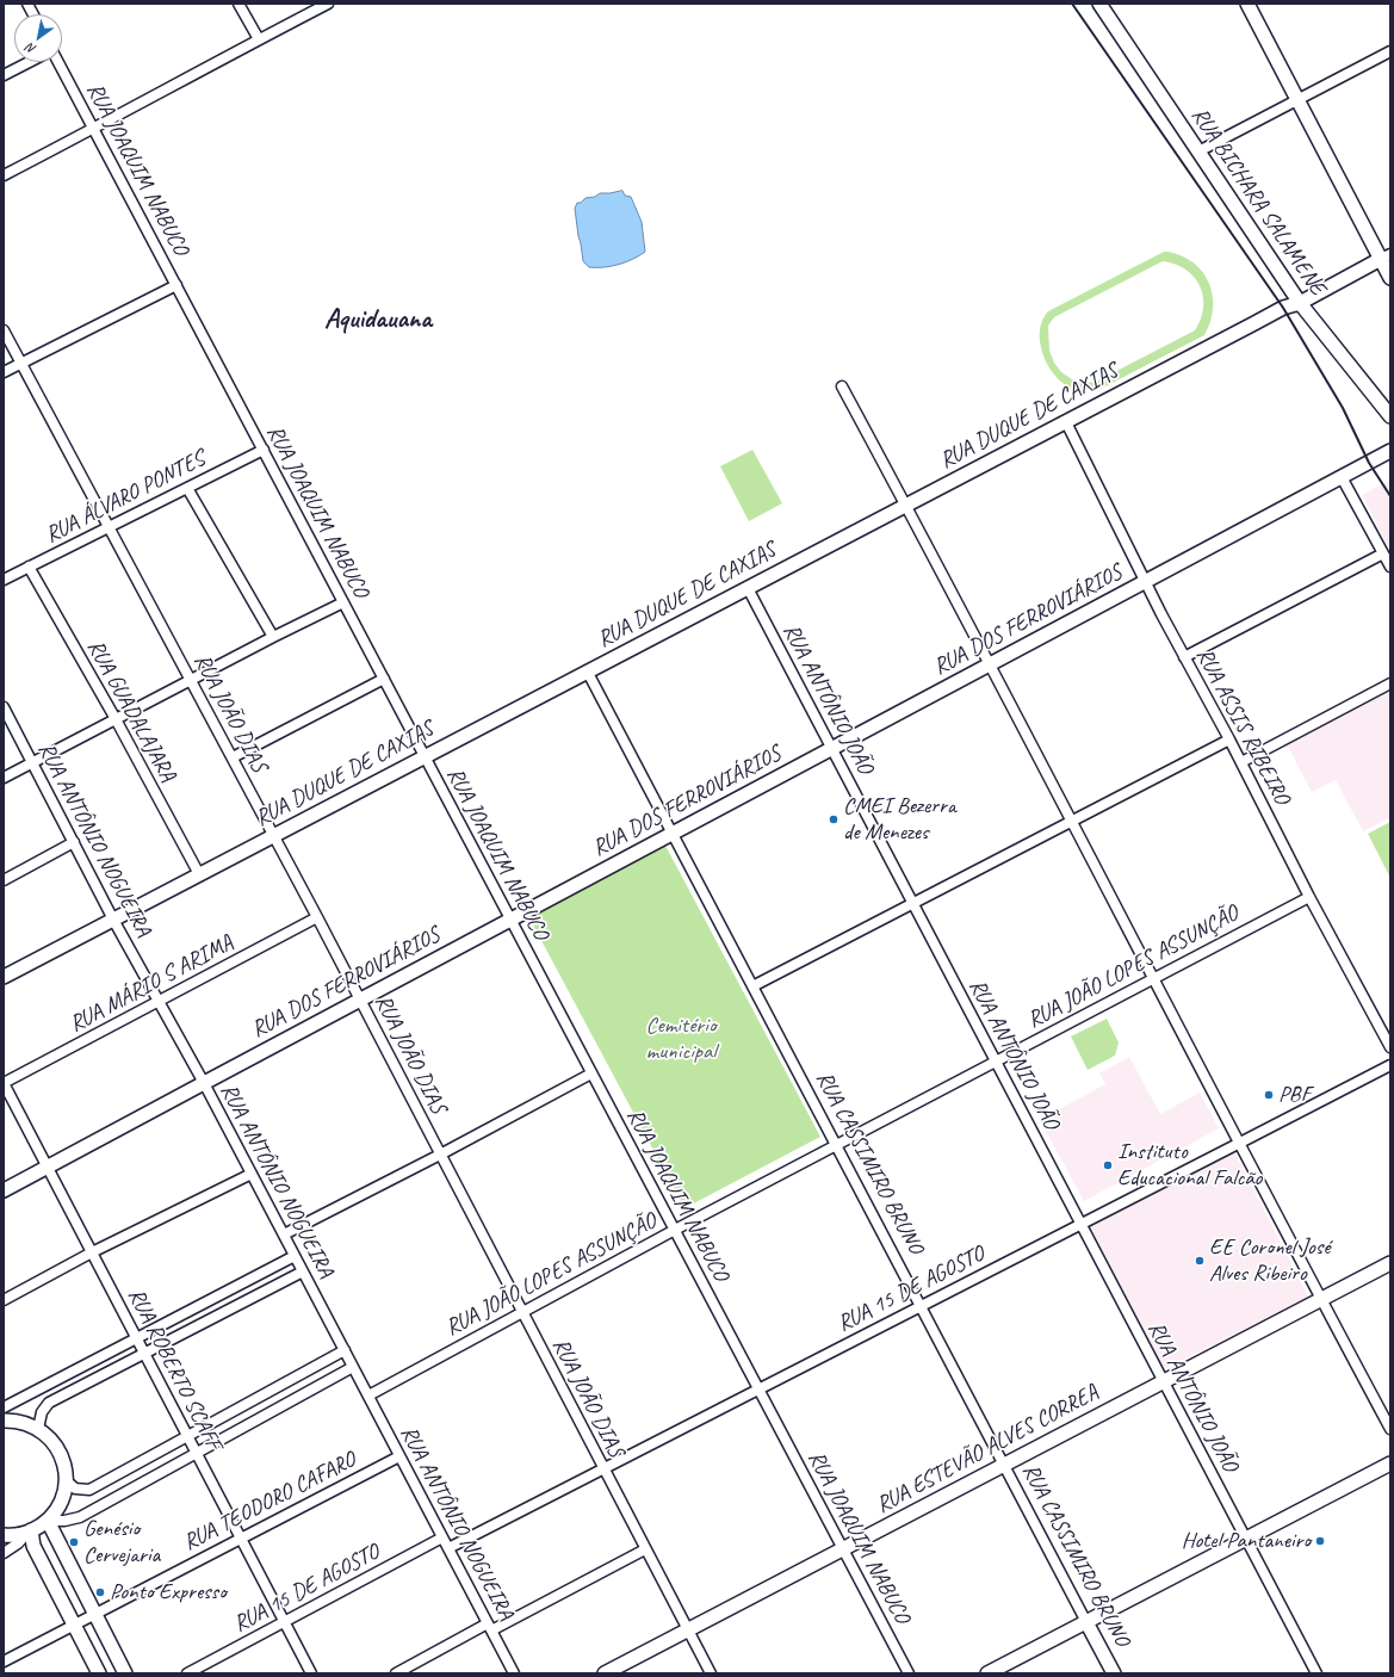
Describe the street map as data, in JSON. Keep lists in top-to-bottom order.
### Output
{
  "streets": {
    "main road": [
      "RUA BICHARA SALAMENE",
      "RUA DUQUE DE CAXIAS",
      "RUA DOS FERROVIÁRIOS",
      "RUA CASSIMIRO BRUNO",
      "RUA ESTEVÃO ALVES CORREA"
    ],
    "street": [
      "RUA JOAQUIM NABUCO",
      "RUA ÁLVARO PONTES",
      "RUA ANTÔNIO JOÃO",
      "RUA GUADALAJARA",
      "RUA JOÃO DIAS",
      "RUA ASSIS RIBEIRO",
      "RUA ANTÔNIO NOGUEIRA",
      "RUA JOÃO LOPES ASSUNÇÃO",
      "RUA MÁRIO S ARIMA",
      "RUA 15 DE AGOSTO",
      "RUA ROBERTO SCAFF",
      "RUA TEODORO CAFARO"
    ]
  },
  "crossings": [
    ["RUA JOAQUIM NABUCO", "RUA DUQUE DE CAXIAS"],
    ["RUA JOAQUIM NABUCO", "RUA ÁLVARO PONTES"],
    ["RUA JOAQUIM NABUCO", "RUA DOS FERROVIÁRIOS"],
    ["RUA JOAQUIM NABUCO", "RUA JOÃO LOPES ASSUNÇÃO"],
    ["RUA JOAQUIM NABUCO", "RUA 15 DE AGOSTO"],
    ["RUA JOAQUIM NABUCO", "RUA ESTEVÃO ALVES CORREA"],
    ["RUA BICHARA SALAMENE", "RUA DUQUE DE CAXIAS"],
    ["RUA DUQUE DE CAXIAS", "RUA ANTÔNIO JOÃO"],
    ["RUA DUQUE DE CAXIAS", "RUA GUADALAJARA"],
    ["RUA DUQUE DE CAXIAS", "RUA JOÃO DIAS"],
    ["RUA DUQUE DE CAXIAS", "RUA ASSIS RIBEIRO"],
    ["RUA DUQUE DE CAXIAS", "RUA ANTÔNIO NOGUEIRA"],
    ["RUA DUQUE DE CAXIAS", "RUA CASSIMIRO BRUNO"],
    ["RUA ÁLVARO PONTES", "RUA GUADALAJARA"],
    ["RUA ÁLVARO PONTES", "RUA JOÃO DIAS"],
    ["RUA DOS FERROVIÁRIOS", "RUA ANTÔNIO JOÃO"],
    ["RUA DOS FERROVIÁRIOS", "RUA JOÃO DIAS"],
    ["RUA DOS FERROVIÁRIOS", "RUA ASSIS RIBEIRO"],
    ["RUA DOS FERROVIÁRIOS", "RUA ANTÔNIO NOGUEIRA"],
    ["RUA DOS FERROVIÁRIOS", "RUA CASSIMIRO BRUNO"],
    ["RUA DOS FERROVIÁRIOS", "RUA ROBERTO SCAFF"],
    ["RUA ANTÔNIO JOÃO", "RUA JOÃO LOPES ASSUNÇÃO"],
    ["RUA ANTÔNIO JOÃO", "RUA 15 DE AGOSTO"],
    ["RUA ANTÔNIO JOÃO", "RUA ESTEVÃO ALVES CORREA"],
    ["RUA JOÃO DIAS", "RUA JOÃO LOPES ASSUNÇÃO"],
    ["RUA JOÃO DIAS", "RUA MÁRIO S ARIMA"],
    ["RUA JOÃO DIAS", "RUA 15 DE AGOSTO"],
    ["RUA JOÃO DIAS", "RUA ESTEVÃO ALVES CORREA"],
    ["RUA ASSIS RIBEIRO", "RUA JOÃO LOPES ASSUNÇÃO"],
    ["RUA ANTÔNIO NOGUEIRA", "RUA JOÃO LOPES ASSUNÇÃO"],
    ["RUA ANTÔNIO NOGUEIRA", "RUA MÁRIO S ARIMA"],
    ["RUA ANTÔNIO NOGUEIRA", "RUA 15 DE AGOSTO"],
    ["RUA ANTÔNIO NOGUEIRA", "RUA TEODORO CAFARO"],
    ["RUA JOÃO LOPES ASSUNÇÃO", "RUA CASSIMIRO BRUNO"],
    ["RUA MÁRIO S ARIMA", "RUA ROBERTO SCAFF"],
    ["RUA CASSIMIRO BRUNO", "RUA 15 DE AGOSTO"],
    ["RUA CASSIMIRO BRUNO", "RUA ESTEVÃO ALVES CORREA"],
    ["RUA 15 DE AGOSTO", "RUA ROBERTO SCAFF"],
    ["RUA ROBERTO SCAFF", "RUA TEODORO CAFARO"]
  ],
  "districts": ["Aquidauana"],
  "parks": ["Cemitério municipal"],
  "places": [
    "CMEI Bezerra de Menezes",
    "PBF",
    "Instituto Educacional Falcão",
    "EE Coronel José Alves Ribeiro",
    "Hotel Pantaneiro",
    "Genésio Cervejaria",
    "Ponto Expresso"
  ],
  "north": "bottom left"
}
